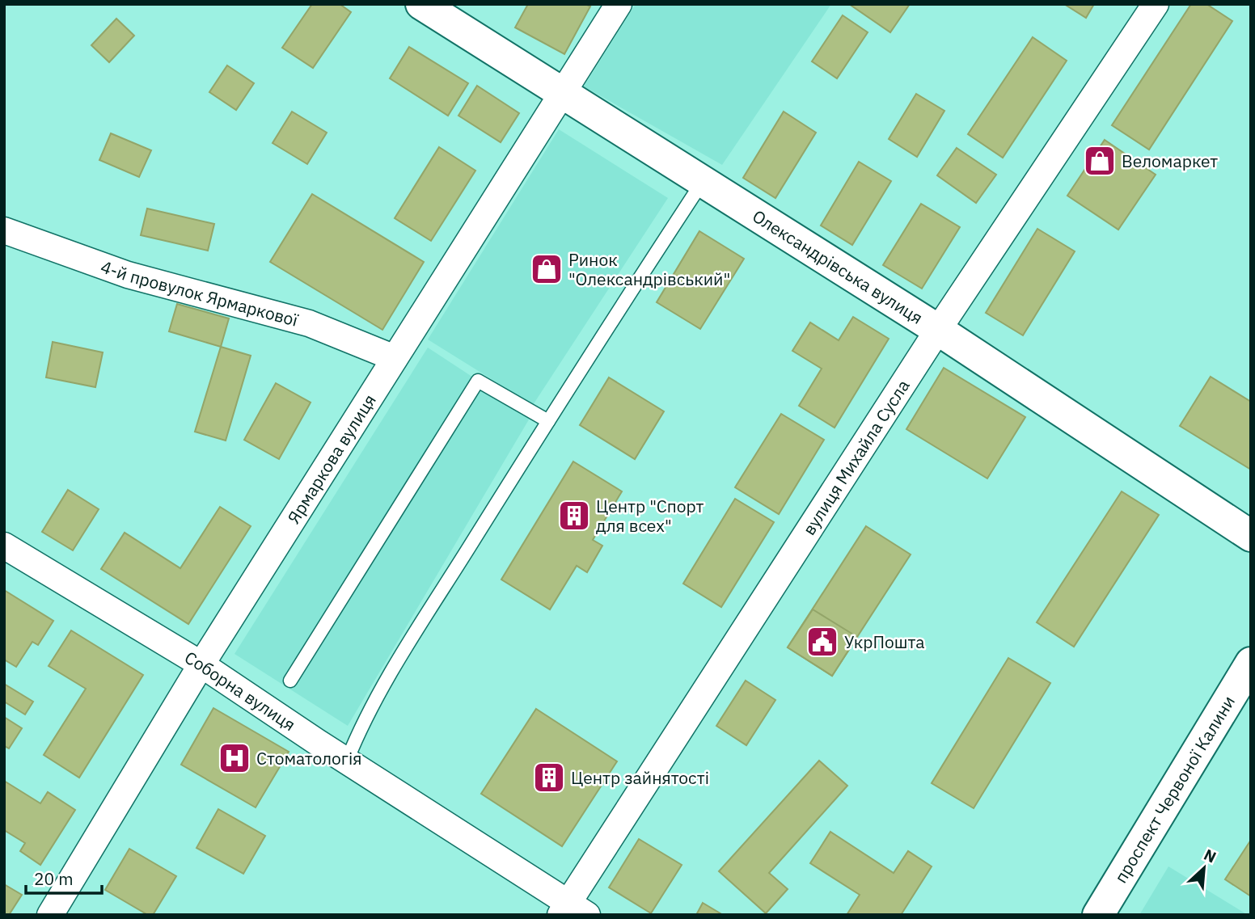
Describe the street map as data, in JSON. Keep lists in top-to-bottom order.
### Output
{
  "streets": {
    "main road": ["Олександрівська вулиця", "проспект Червоної Калини"],
    "street": [
      "4-й провулок Ярмаркової",
      "вулиця Михайла Сусла",
      "Ярмаркова вулиця",
      "Соборна вулиця"
    ]
  },
  "crossings": [
    ["Олександрівська вулиця", "вулиця Михайла Сусла"],
    ["Олександрівська вулиця", "Ярмаркова вулиця"],
    ["4-й провулок Ярмаркової", "Ярмаркова вулиця"],
    ["вулиця Михайла Сусла", "Соборна вулиця"],
    ["Ярмаркова вулиця", "Соборна вулиця"]
  ],
  "places": {
    "shop": ["Веломаркет", "Ринок \"Олександрівський\""],
    "building": ["Центр \"Спорт для всех\"", "Центр зайнятості"],
    "public building": ["УкрПошта"],
    "hospital": ["Стоматологія"]
  },
  "scale_bar": "20 m",
  "north": "top right"
}
